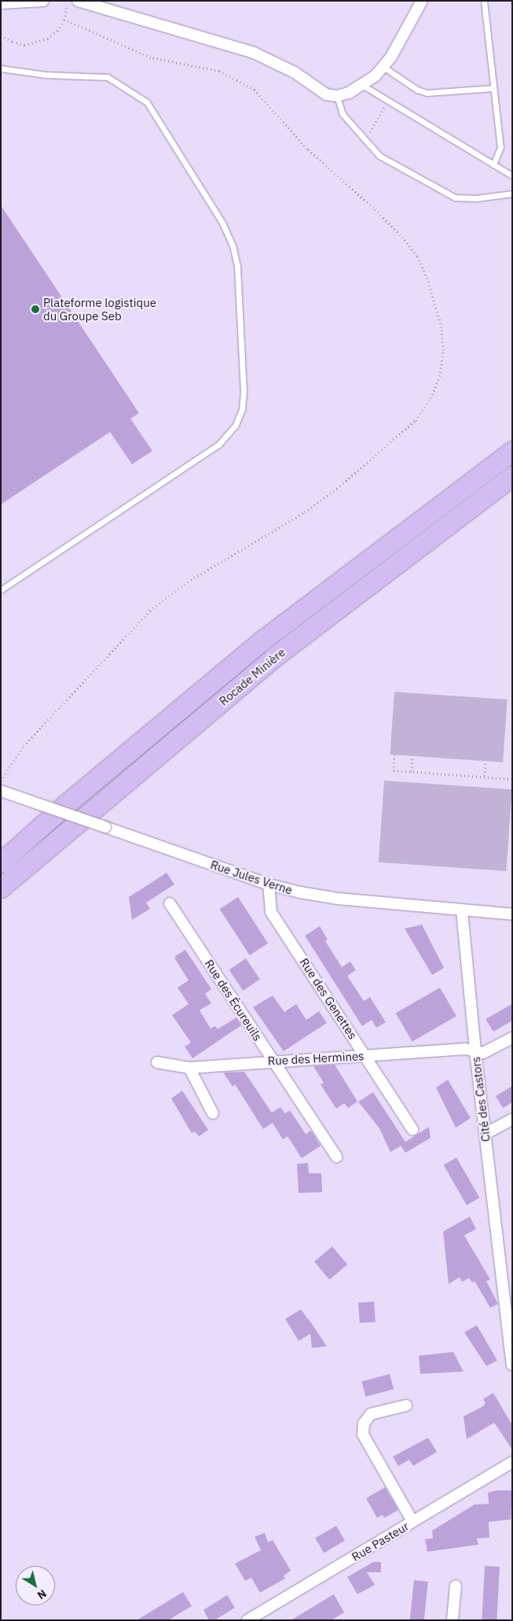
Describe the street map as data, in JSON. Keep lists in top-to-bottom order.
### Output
{
  "streets": {
    "highway": ["Rocade Minière"],
    "street": [
      "Rue Jules Verne",
      "Rue des Genettes",
      "Rue des Écureuils",
      "Rue des Hermines",
      "Cité des Castors",
      "Rue Pasteur"
    ]
  },
  "crossings": [
    ["Rue Jules Verne", "Rue des Genettes"],
    ["Rue Jules Verne", "Cité des Castors"],
    ["Rue des Genettes", "Rue des Hermines"],
    ["Rue des Écureuils", "Rue des Hermines"],
    ["Rue des Hermines", "Cité des Castors"]
  ],
  "places": ["Plateforme logistique du Groupe Seb"],
  "north": "bottom right"
}
